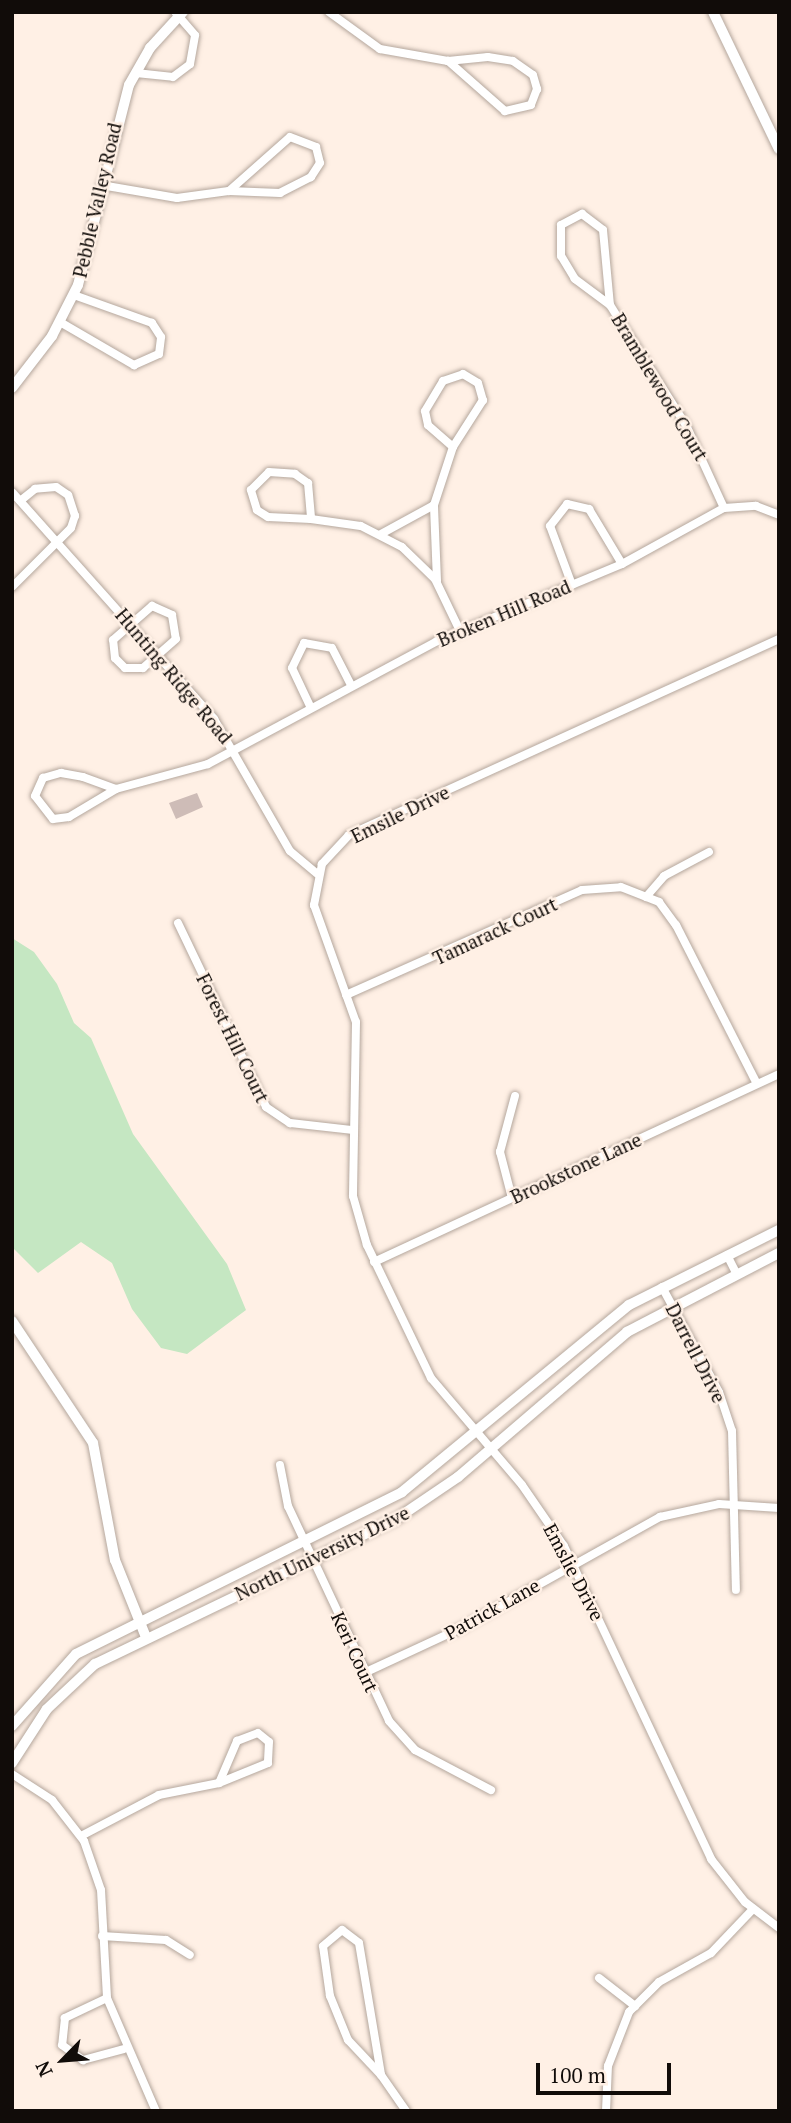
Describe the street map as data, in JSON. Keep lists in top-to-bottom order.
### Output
{
  "streets": {
    "street": [
      "Pebble Valley Road",
      "Bramblewood Court",
      "Broken Hill Road",
      "Hunting Ridge Road",
      "Emsile Drive",
      "Tamarack Court",
      "Forest Hill Court",
      "Brookstone Lane",
      "Darrell Drive",
      "North University Drive",
      "Emslie Drive",
      "Patrick Lane",
      "Keri Court"
    ]
  },
  "crossings": [
    ["Bramblewood Court", "Broken Hill Road"],
    ["Broken Hill Road", "Hunting Ridge Road"],
    ["Hunting Ridge Road", "Emsile Drive"],
    ["Tamarack Court", "Brookstone Lane"],
    ["Forest Hill Court", "Emslie Drive"],
    ["Brookstone Lane", "Emslie Drive"],
    ["Darrell Drive", "North University Drive"],
    ["Darrell Drive", "Patrick Lane"],
    ["North University Drive", "Emslie Drive"],
    ["North University Drive", "Keri Court"],
    ["Emslie Drive", "Patrick Lane"],
    ["Patrick Lane", "Keri Court"]
  ],
  "scale_bar": "100 m",
  "north": "bottom left"
}
